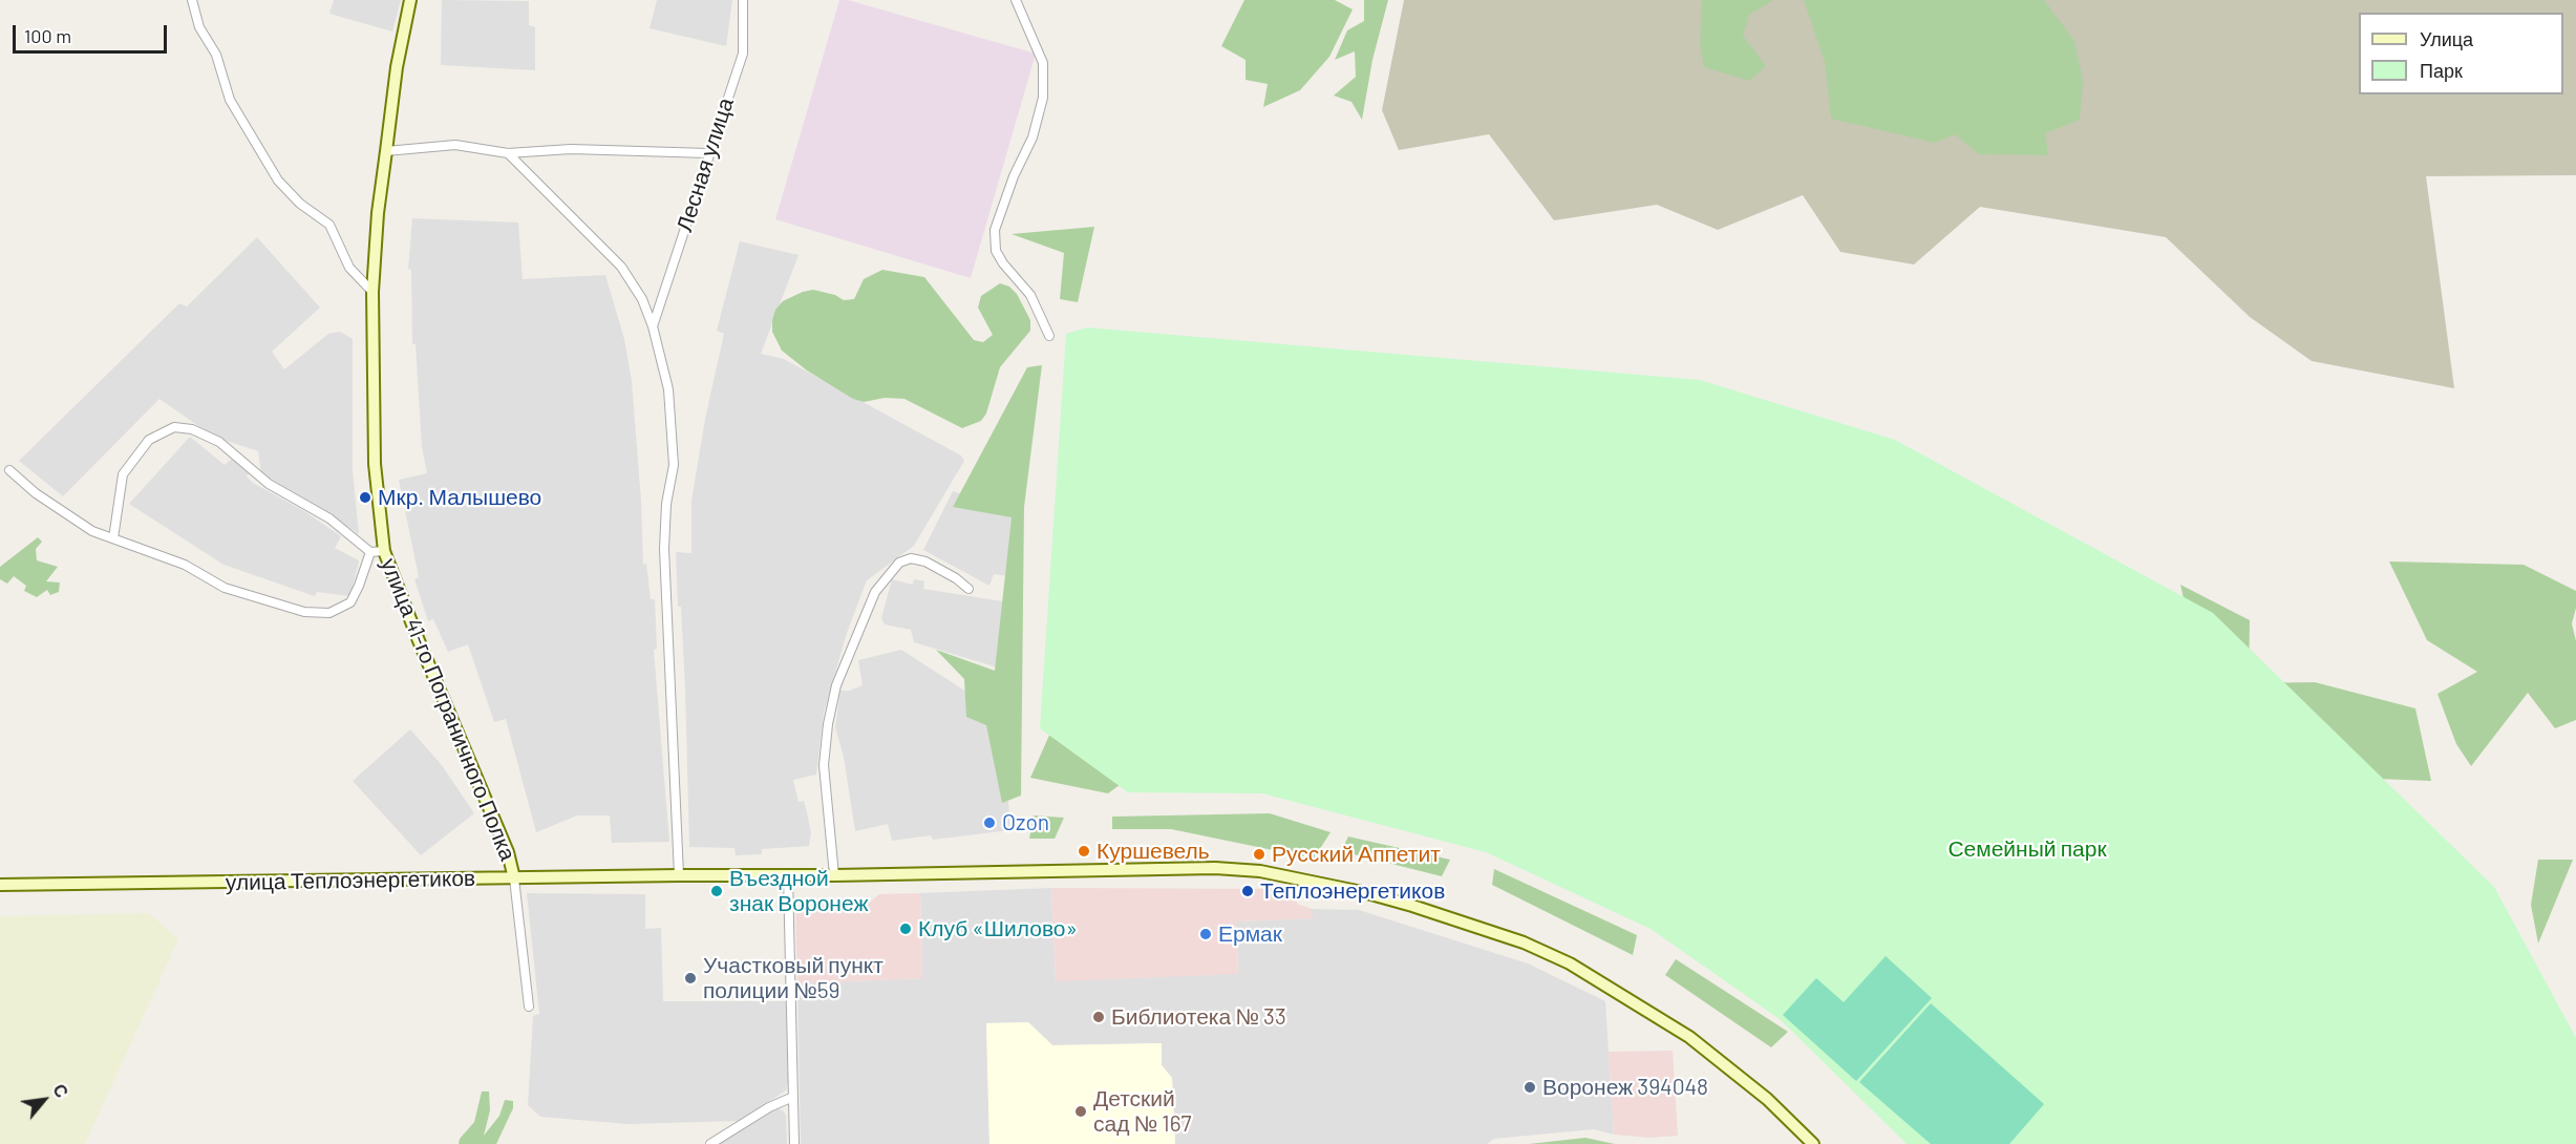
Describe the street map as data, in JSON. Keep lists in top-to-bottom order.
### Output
{
  "streets": {
    "street": ["Лесная улица", "улица 41-го Пограничного Полка", "улица Теплоэнергетиков"]
  },
  "crossings": [
    ["улица 41-го Пограничного Полка", "улица Теплоэнергетиков"]
  ],
  "parks": ["Семейный парк"],
  "places": [
    "Мкр. Малышево",
    "Ozon",
    "Куршевель",
    "Русский Аппетит",
    "Въездной знак Воронеж",
    "Теплоэнергетиков",
    "Клуб «Шилово»",
    "Ермак",
    "Участковый пункт полиции №59",
    "Библиотека № 33",
    "Воронеж 394048",
    "Детский сад № 167"
  ],
  "legend": ["Улица", "Парк"],
  "scale_bar": "100 m",
  "north": "top right"
}
